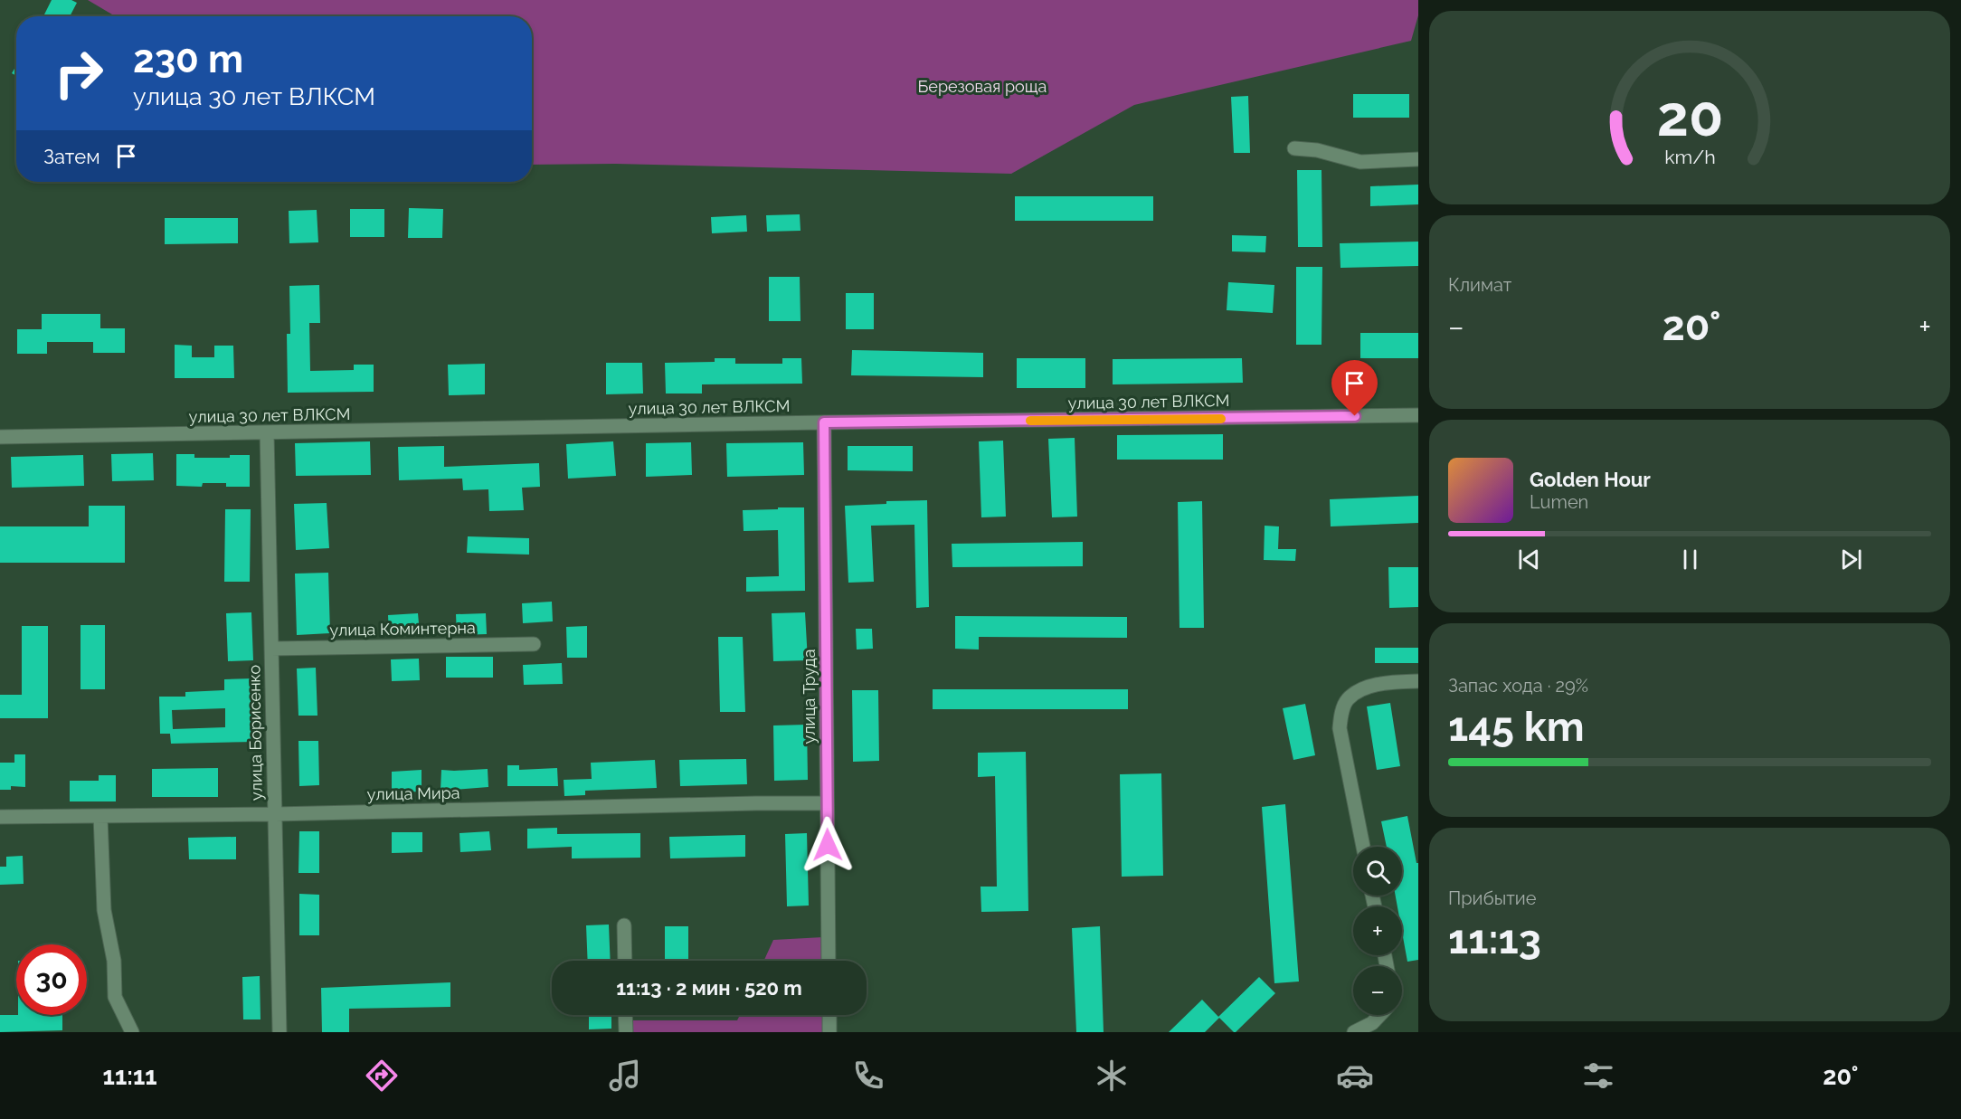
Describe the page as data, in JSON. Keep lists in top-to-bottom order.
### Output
{
  "streets": {
    "street": [
      "улица 30 лет ВЛКСМ",
      "улица Коминтерна",
      "улица Труда",
      "улица Борисенко",
      "улица Мира"
    ]
  },
  "crossings": [
    ["улица 30 лет ВЛКСМ", "улица Труда"],
    ["улица 30 лет ВЛКСМ", "улица Борисенко"],
    ["улица Коминтерна", "улица Борисенко"],
    ["улица Труда", "улица Мира"],
    ["улица Борисенко", "улица Мира"]
  ],
  "parks": ["Березовая роща"],
  "page": {
    "turn": ["230 m", "улица 30 лет ВЛКСМ"],
    "then": "Затем",
    "tile": [
      "Климат",
      ["Запас хода · 29%", "145 km"],
      ["Прибытие", "11:13"]
    ],
    "heat": ["−", "20°", "+"],
    "song": ["Golden Hour", "Lumen"],
    "map_buttons": ["+", "−"],
    "limit": "30",
    "trip": "11:13 · 2 мин · 520 m",
    "tabs": ["11:11", "20°"],
    "gauge": ["20", "km/h"]
  }
}
